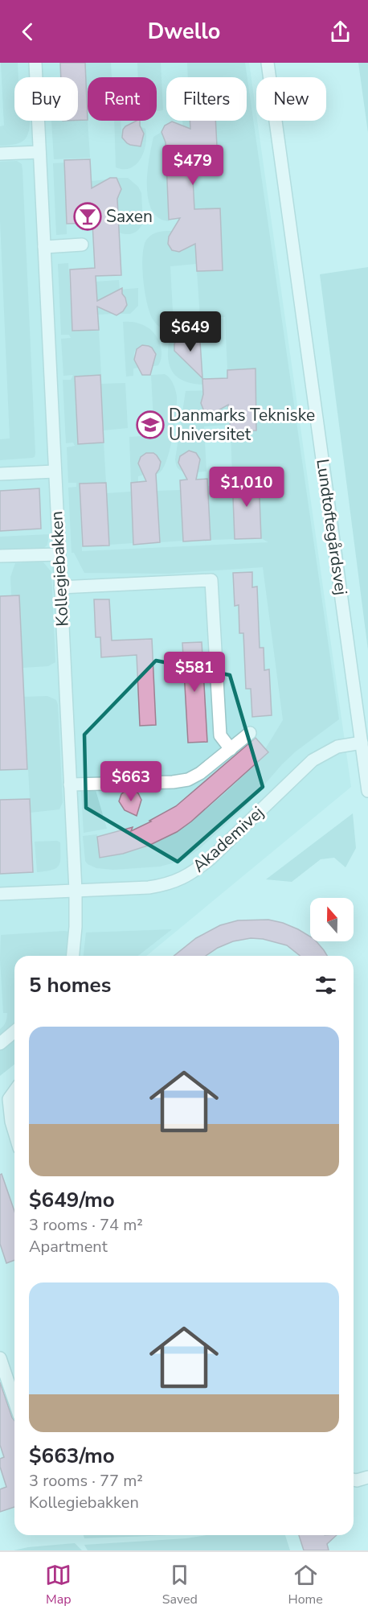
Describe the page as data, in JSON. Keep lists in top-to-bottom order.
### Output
{
  "streets": {
    "street": ["Lundtoftegårdsvej", "Kollegiebakken", "Akademivej"]
  },
  "crossings": [
    ["Lundtoftegårdsvej", "Akademivej"],
    ["Kollegiebakken", "Akademivej"]
  ],
  "places": {
    "bar": ["Saxen"],
    "school or university": ["Danmarks Tekniske Universitet"]
  },
  "north": "top",
  "page": {
    "header": "Dwello",
    "chip": [
      "Buy",
      "Rent",
      "Filters",
      "New"
    ],
    "price": [
      "$479",
      "$649",
      "$1,010",
      "$581",
      "$663"
    ],
    "heading": "5 homes",
    "list": [
      {
        "name": "$649/mo",
        "note": "3 rooms · 74 m² · Apartment"
      },
      {
        "name": "$663/mo",
        "note": "3 rooms · 77 m² · Kollegiebakken"
      }
    ],
    "tabs": ["Map", "Saved", "Home"]
  }
}
